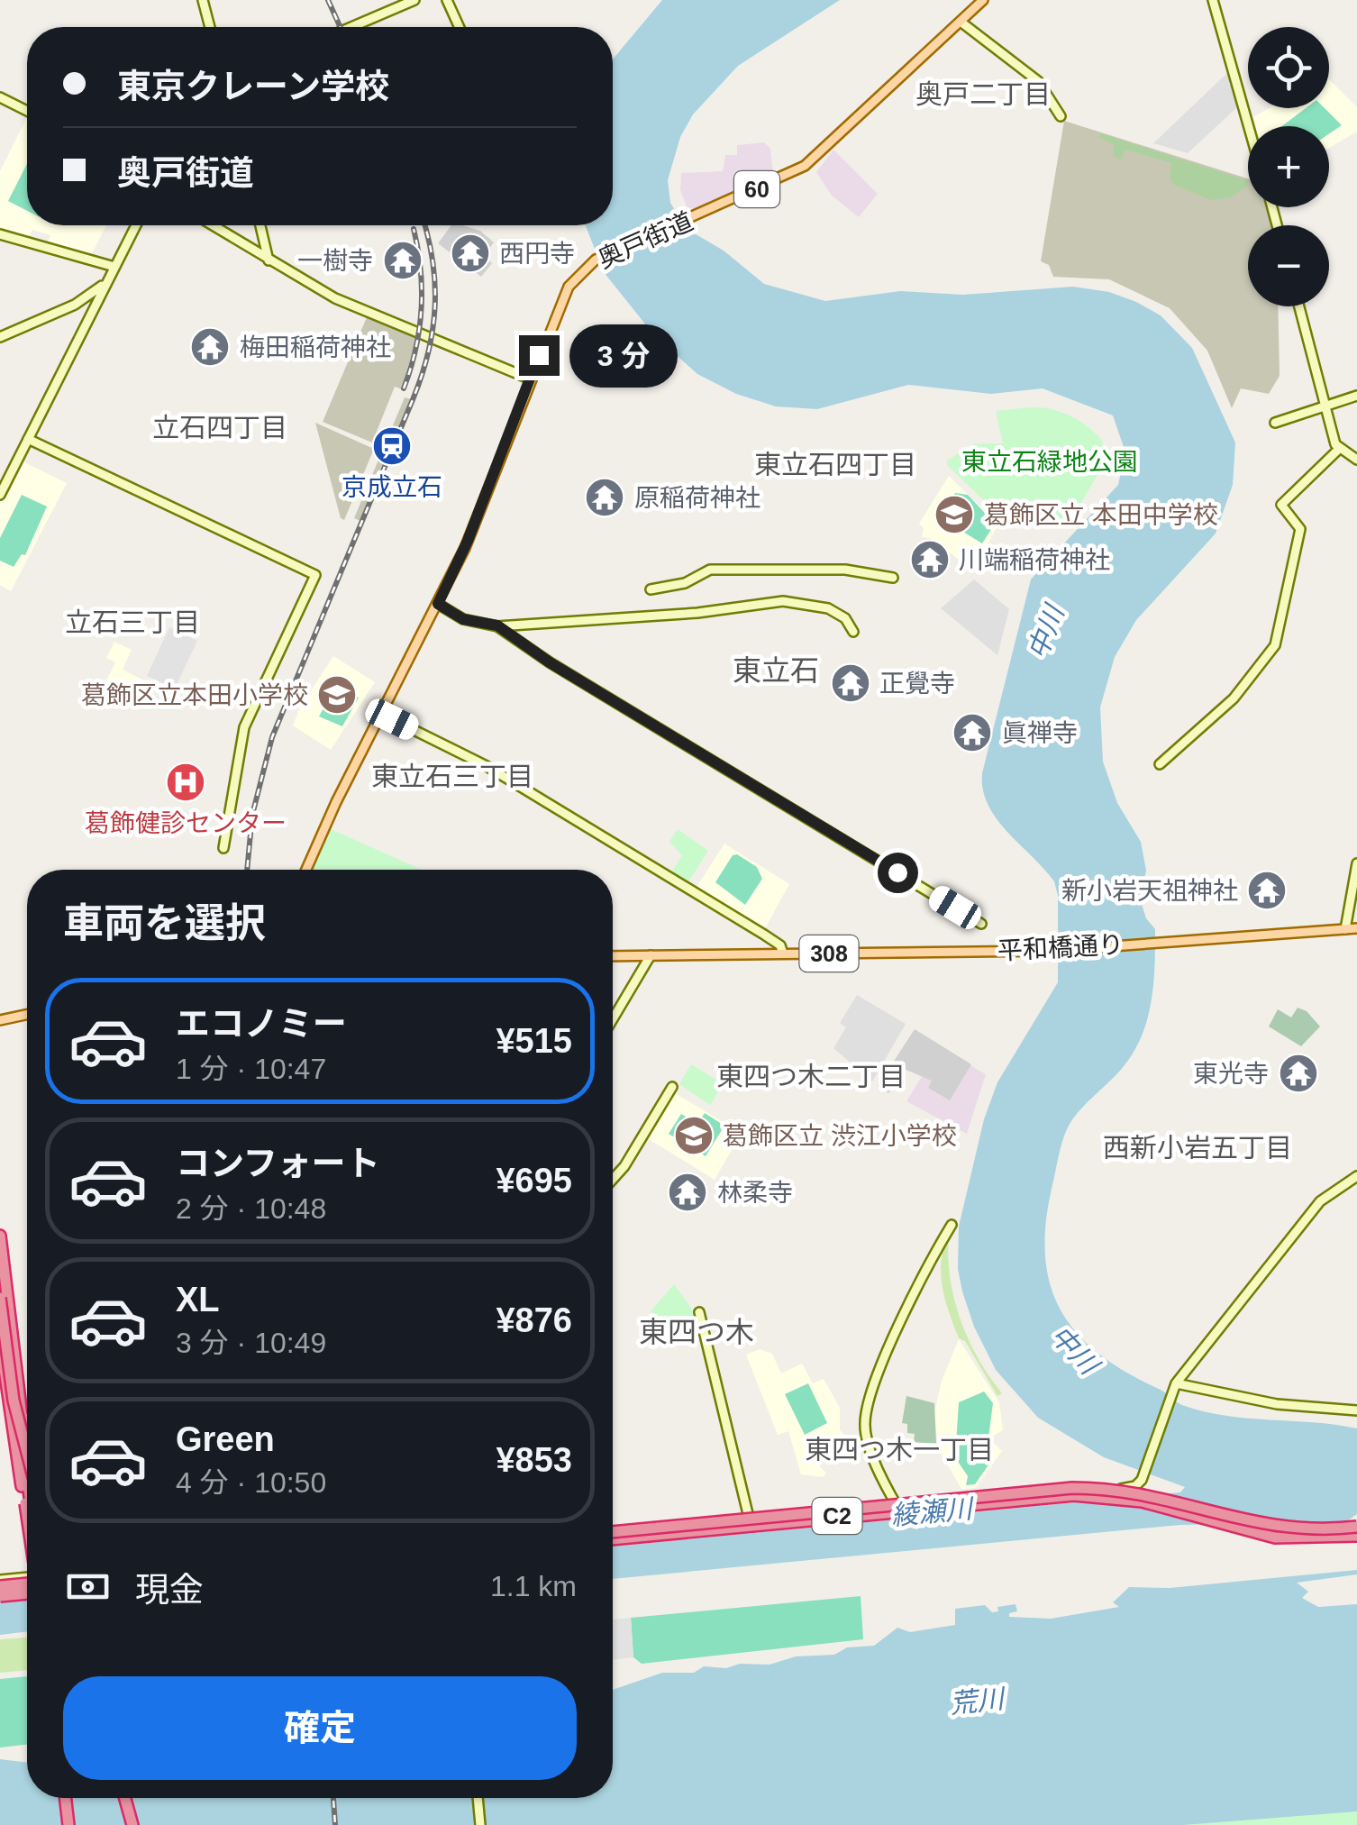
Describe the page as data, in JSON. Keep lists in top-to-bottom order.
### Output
{
  "streets": {
    "highway": ["C2"],
    "main road": [
      "60",
      "奥戸街道",
      "平和橋通り",
      "308"
    ]
  },
  "districts": [
    "奥戸二丁目",
    "立石四丁目",
    "東立石四丁目",
    "立石三丁目",
    "東立石",
    "東立石三丁目",
    "東四つ木二丁目",
    "西新小岩五丁目",
    "東四つ木",
    "東四つ木一丁目"
  ],
  "water": ["中川", "綾瀬川", "荒川"],
  "parks": ["東立石緑地公園"],
  "places": {
    "temple": [
      "西円寺",
      "一樹寺",
      "梅田稲荷神社",
      "原稲荷神社",
      "川端稲荷神社",
      "正覺寺",
      "眞禅寺",
      "新小岩天祖神社",
      "東光寺",
      "林柔寺"
    ],
    "station": ["京成立石"],
    "school or university": ["葛飾区立 本田中学校", "葛飾区立本田小学校", "葛飾区立 渋江小学校"],
    "hospital": ["葛飾健診センター"]
  },
  "page": {
    "map_buttons": ["+", "−"],
    "banner": ["東京クレーン学校", "奥戸街道"],
    "bubble": "3 分",
    "heading": "車両を選択",
    "list": [
      {
        "name": "エコノミー",
        "note": "1 分 · 10:47",
        "value": "¥515"
      },
      {
        "name": "コンフォート",
        "note": "2 分 · 10:48",
        "value": "¥695"
      },
      {
        "name": "XL",
        "note": "3 分 · 10:49",
        "value": "¥876"
      },
      {
        "name": "Green",
        "note": "4 分 · 10:50",
        "value": "¥853"
      }
    ],
    "pay": ["現金", "1.1 km"],
    "buttons": "確定"
  }
}
